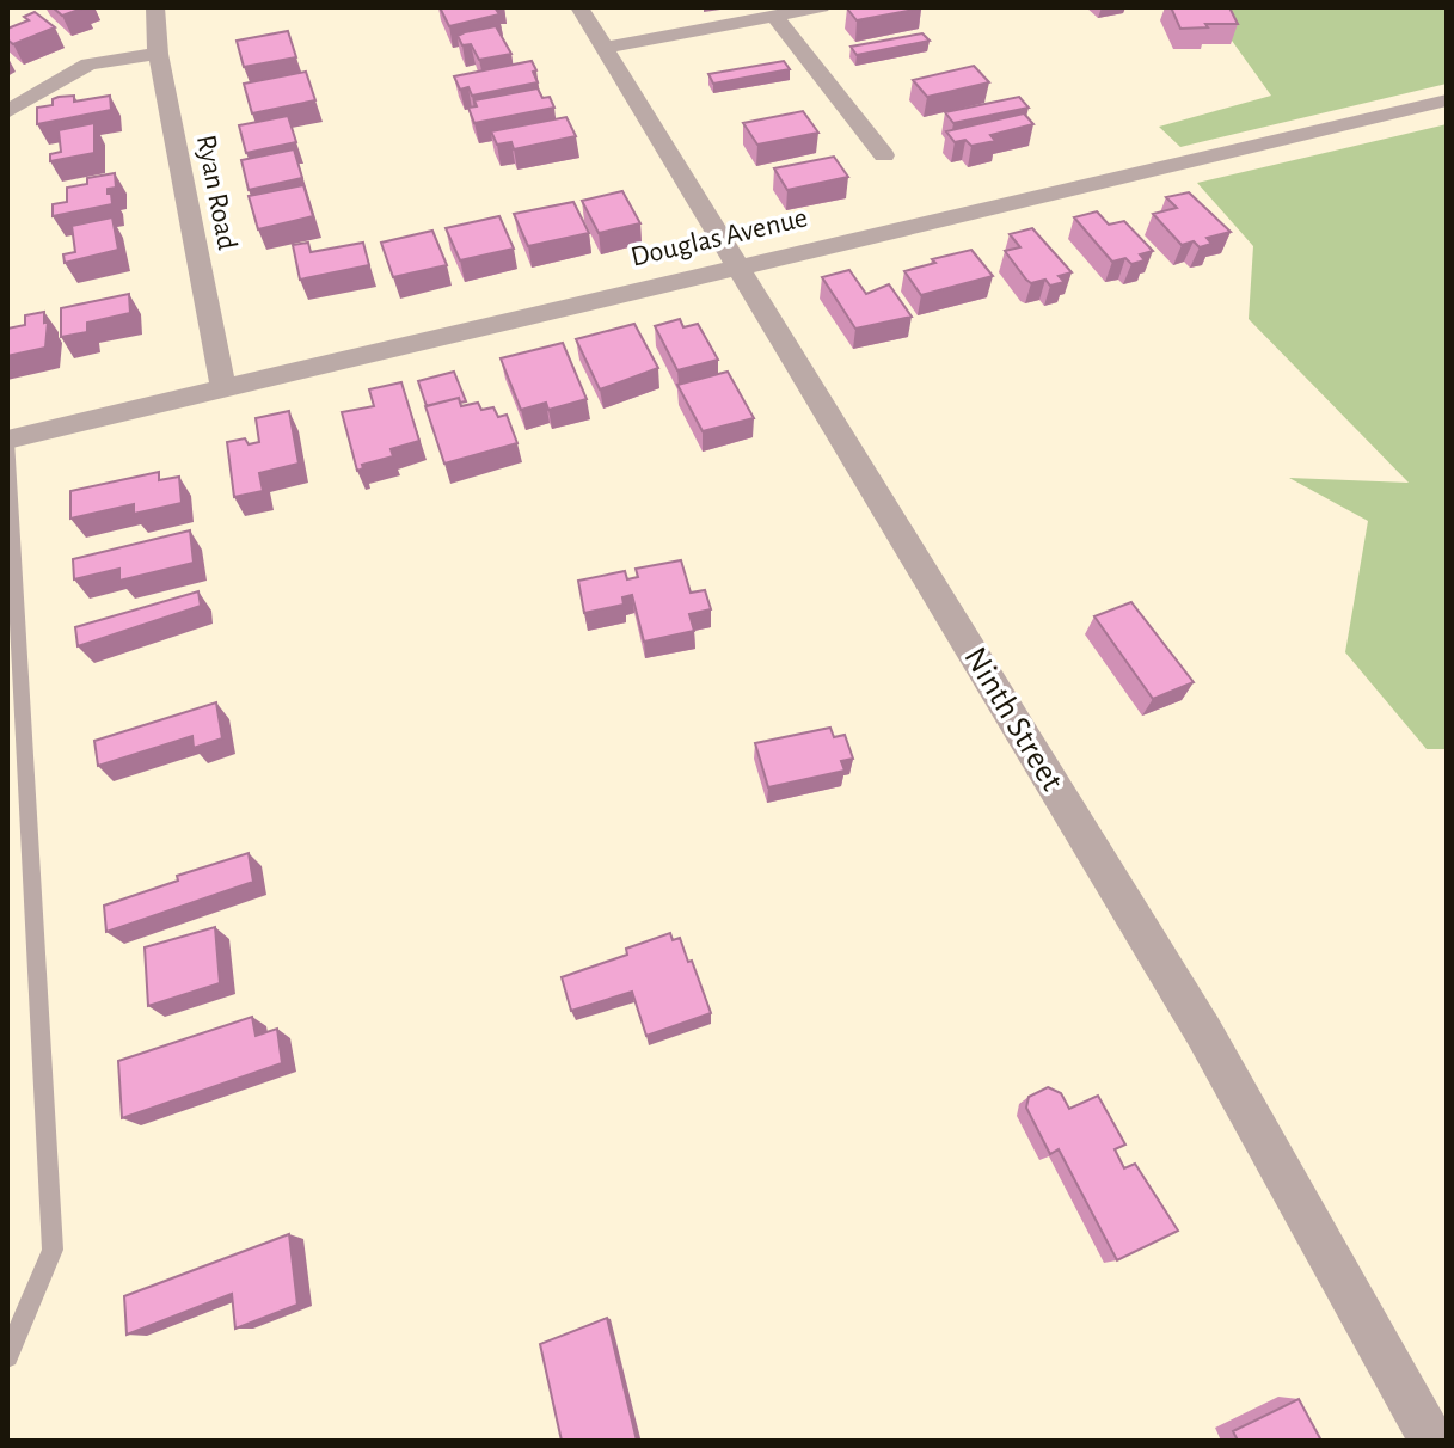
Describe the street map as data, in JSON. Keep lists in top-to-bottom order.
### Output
{
  "streets": {
    "street": ["Ryan Road", "Douglas Avenue", "Ninth Street"]
  },
  "crossings": [
    ["Ryan Road", "Douglas Avenue"],
    ["Douglas Avenue", "Ninth Street"]
  ]
}
